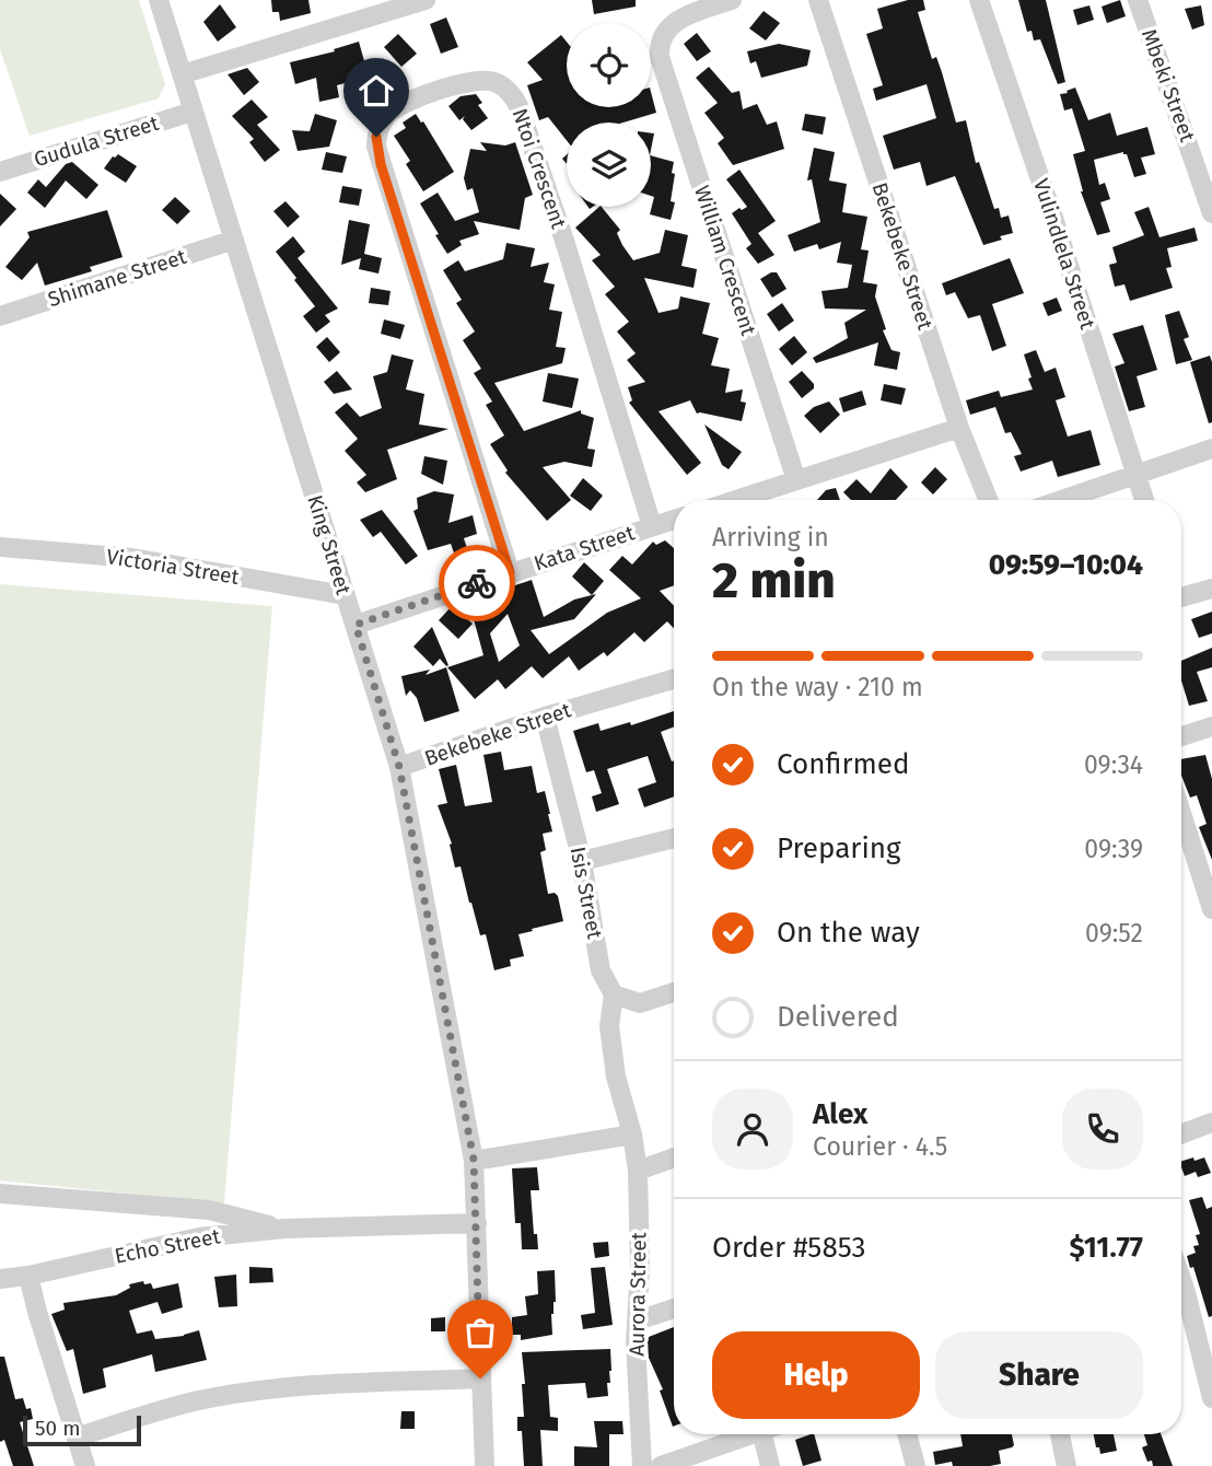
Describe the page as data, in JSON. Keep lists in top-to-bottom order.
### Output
{
  "streets": {
    "street": [
      "Mbeki Street",
      "Gudula Street",
      "Ntoi Crescent",
      "Vulindlela Street",
      "Bekebeke Street",
      "William Crescent",
      "Shimane Street",
      "King Street",
      "Kata Street",
      "Victoria Street",
      "Isis Street",
      "Echo Street",
      "Aurora Street"
    ]
  },
  "crossings": [
    ["Gudula Street", "King Street"],
    ["Ntoi Crescent", "Kata Street"],
    ["Bekebeke Street", "King Street"],
    ["Bekebeke Street", "Isis Street"],
    ["Shimane Street", "King Street"],
    ["King Street", "Kata Street"],
    ["King Street", "Victoria Street"],
    ["King Street", "Echo Street"],
    ["Isis Street", "Aurora Street"]
  ],
  "scale_bar": "50 m",
  "page": {
    "heading": ["2 min", "Arriving in", "09:59–10:04"],
    "panel": [
      "Alex",
      "Courier · 4.5",
      "Order #5853",
      "$11.77"
    ],
    "bar": "On the way · 210 m",
    "list": [
      ["Confirmed", "09:34"],
      ["Preparing", "09:39"],
      ["On the way", "09:52"],
      "Delivered"
    ],
    "buttons": ["Help", "Share"],
    "scale": "50 m"
  }
}
